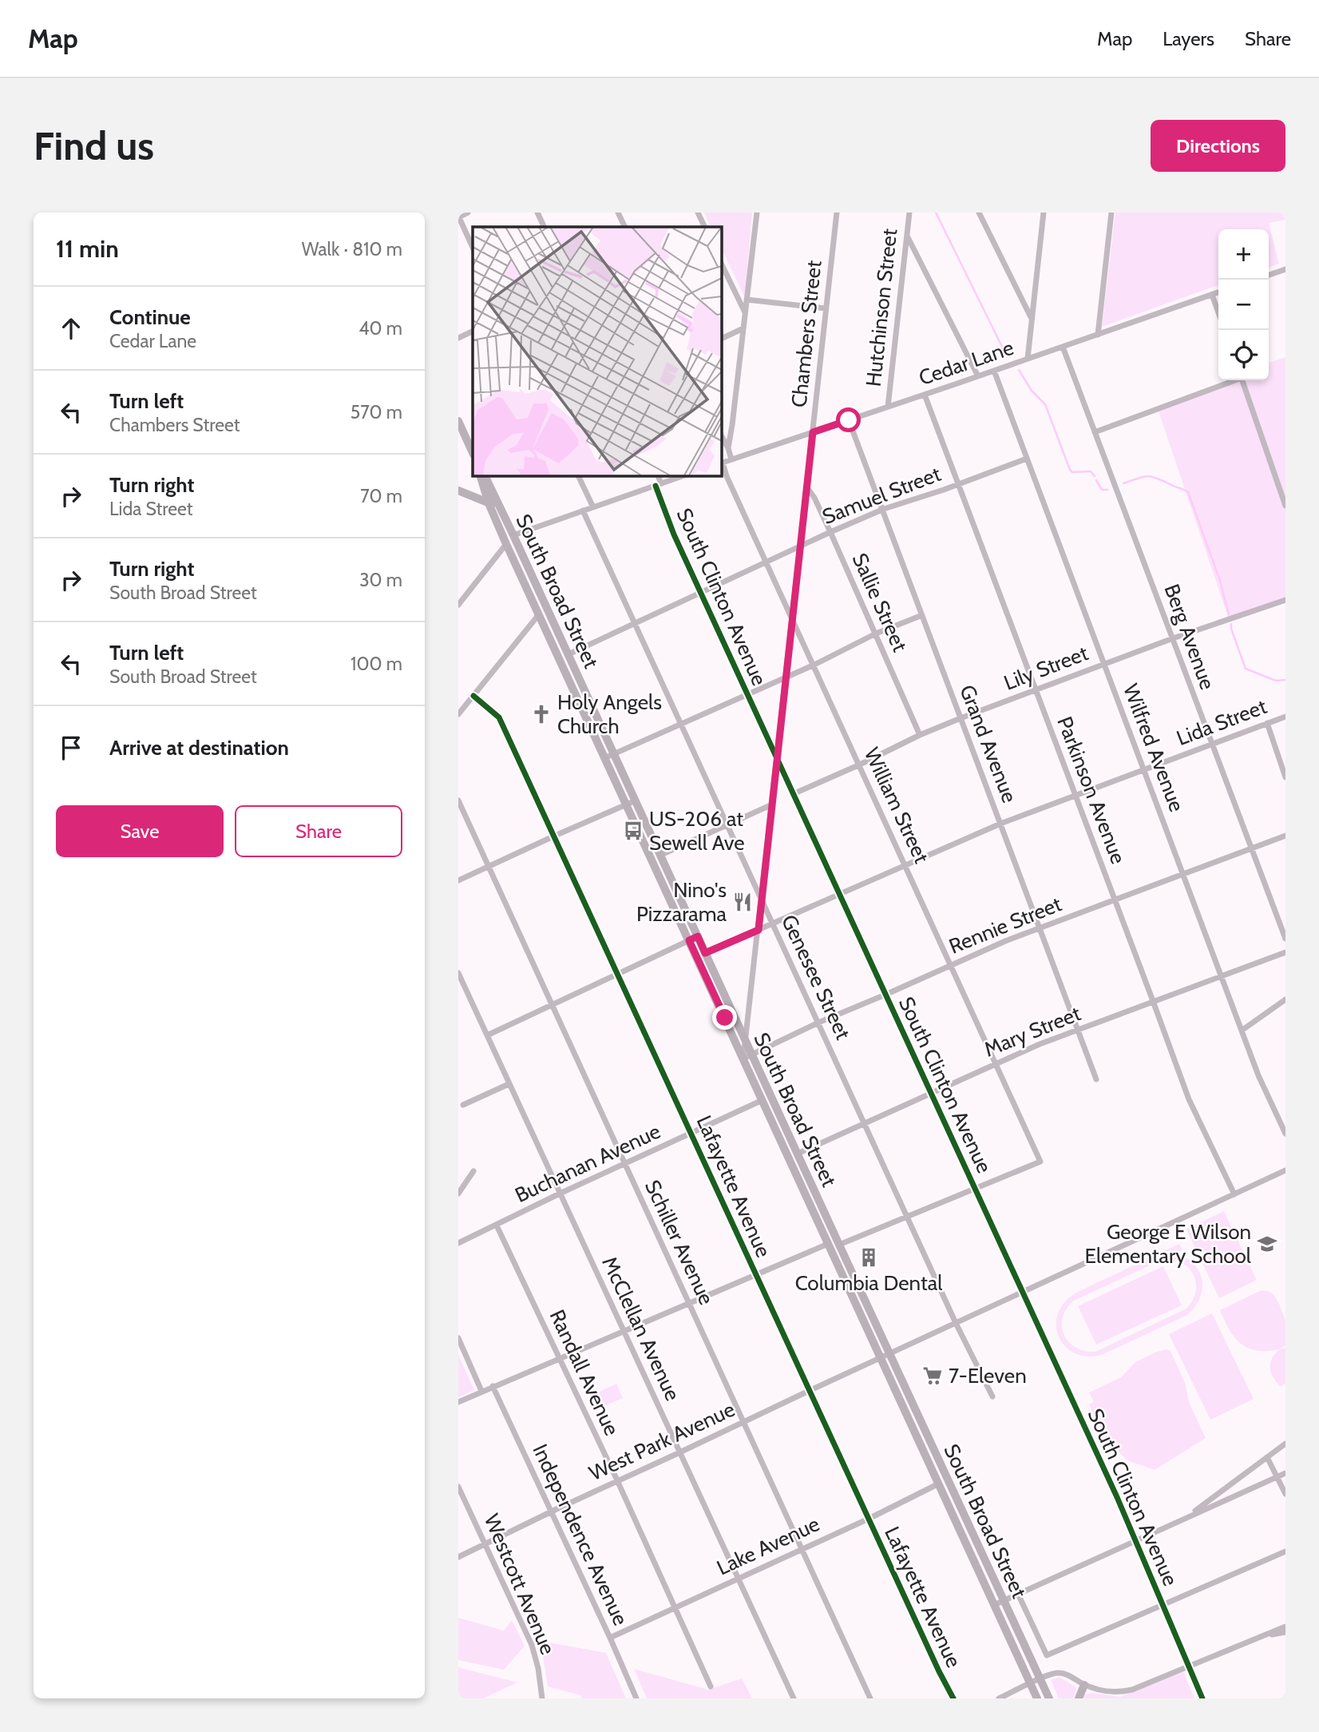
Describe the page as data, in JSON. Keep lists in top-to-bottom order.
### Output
{
  "streets": {
    "main road": ["South Broad Street"],
    "street": [
      "Hutchinson Street",
      "Chambers Street",
      "Cedar Lane",
      "Samuel Street",
      "South Clinton Avenue",
      "Sallie Street",
      "Berg Avenue",
      "Lily Street",
      "Lida Street",
      "Grand Avenue",
      "Wilfred Avenue",
      "Parkinson Avenue",
      "William Street",
      "Rennie Street",
      "Genesee Street",
      "Mary Street",
      "Buchanan Avenue",
      "Lafayette Avenue",
      "Schiller Avenue",
      "McClellan Avenue",
      "Randall Avenue",
      "West Park Avenue",
      "Independence Avenue",
      "Lake Avenue",
      "Westcott Avenue"
    ]
  },
  "crossings": [
    ["Hutchinson Street", "Cedar Lane"],
    ["Chambers Street", "Cedar Lane"],
    ["Chambers Street", "Samuel Street"],
    ["Chambers Street", "South Broad Street"],
    ["Chambers Street", "South Clinton Avenue"],
    ["Chambers Street", "Sallie Street"],
    ["Chambers Street", "Lida Street"],
    ["Chambers Street", "William Street"],
    ["Chambers Street", "Rennie Street"],
    ["Chambers Street", "Genesee Street"],
    ["Cedar Lane", "Berg Avenue"],
    ["Cedar Lane", "Grand Avenue"],
    ["Cedar Lane", "Wilfred Avenue"],
    ["Cedar Lane", "Parkinson Avenue"],
    ["Cedar Lane", "William Street"],
    ["Samuel Street", "South Broad Street"],
    ["Samuel Street", "South Clinton Avenue"],
    ["Samuel Street", "Sallie Street"],
    ["Samuel Street", "Grand Avenue"],
    ["Samuel Street", "Wilfred Avenue"],
    ["Samuel Street", "Parkinson Avenue"],
    ["Samuel Street", "William Street"],
    ["Samuel Street", "Genesee Street"],
    ["South Broad Street", "Lida Street"],
    ["South Broad Street", "Rennie Street"],
    ["South Broad Street", "Mary Street"],
    ["South Broad Street", "Buchanan Avenue"],
    ["South Broad Street", "West Park Avenue"],
    ["South Broad Street", "Lake Avenue"],
    ["South Clinton Avenue", "Lily Street"],
    ["South Clinton Avenue", "Lida Street"],
    ["South Clinton Avenue", "William Street"],
    ["South Clinton Avenue", "Rennie Street"],
    ["South Clinton Avenue", "Mary Street"],
    ["South Clinton Avenue", "West Park Avenue"],
    ["Sallie Street", "Lily Street"],
    ["Berg Avenue", "Lily Street"],
    ["Berg Avenue", "Lida Street"],
    ["Berg Avenue", "Rennie Street"],
    ["Lily Street", "Grand Avenue"],
    ["Lily Street", "Wilfred Avenue"],
    ["Lily Street", "Parkinson Avenue"],
    ["Lily Street", "William Street"],
    ["Lida Street", "Grand Avenue"],
    ["Lida Street", "Wilfred Avenue"],
    ["Lida Street", "Parkinson Avenue"],
    ["Lida Street", "William Street"],
    ["Lida Street", "Genesee Street"],
    ["Grand Avenue", "Rennie Street"],
    ["Grand Avenue", "Mary Street"],
    ["Wilfred Avenue", "Rennie Street"],
    ["Wilfred Avenue", "Mary Street"],
    ["Parkinson Avenue", "Rennie Street"],
    ["Parkinson Avenue", "Mary Street"],
    ["Parkinson Avenue", "West Park Avenue"],
    ["William Street", "Rennie Street"],
    ["William Street", "Mary Street"],
    ["Rennie Street", "Genesee Street"],
    ["Genesee Street", "Mary Street"],
    ["Genesee Street", "West Park Avenue"],
    ["Buchanan Avenue", "Lafayette Avenue"],
    ["Buchanan Avenue", "Schiller Avenue"],
    ["Buchanan Avenue", "McClellan Avenue"],
    ["Buchanan Avenue", "Randall Avenue"],
    ["Lafayette Avenue", "West Park Avenue"],
    ["Lafayette Avenue", "Lake Avenue"],
    ["Schiller Avenue", "West Park Avenue"],
    ["Schiller Avenue", "Lake Avenue"],
    ["McClellan Avenue", "West Park Avenue"],
    ["McClellan Avenue", "Lake Avenue"],
    ["Randall Avenue", "West Park Avenue"],
    ["Randall Avenue", "Lake Avenue"],
    ["West Park Avenue", "Independence Avenue"],
    ["West Park Avenue", "Westcott Avenue"],
    ["Independence Avenue", "Lake Avenue"]
  ],
  "places": {
    "church": ["Holy Angels Church"],
    "bus stop": ["US-206 at Sewell Ave"],
    "restaurant": ["Nino's Pizzarama"],
    "school or university": ["George E Wilson Elementary School"],
    "building": ["Columbia Dental"],
    "supermarket": ["7-Eleven"]
  },
  "page": {
    "header": "Map",
    "nav": ["Map", "Layers", "Share"],
    "buttons": [
      "Directions",
      ["Save", "Share"]
    ],
    "title": "Find us",
    "heading": ["11 min", "Walk · 810 m"],
    "map_buttons": ["+", "−"],
    "list": [
      ["Continue", "Cedar Lane", "40 m"],
      ["Turn left", "Chambers Street", "570 m"],
      ["Turn right", "Lida Street", "70 m"],
      ["Turn right", "South Broad Street", "30 m"],
      ["Turn left", "South Broad Street", "100 m"],
      "Arrive at destination"
    ]
  }
}
